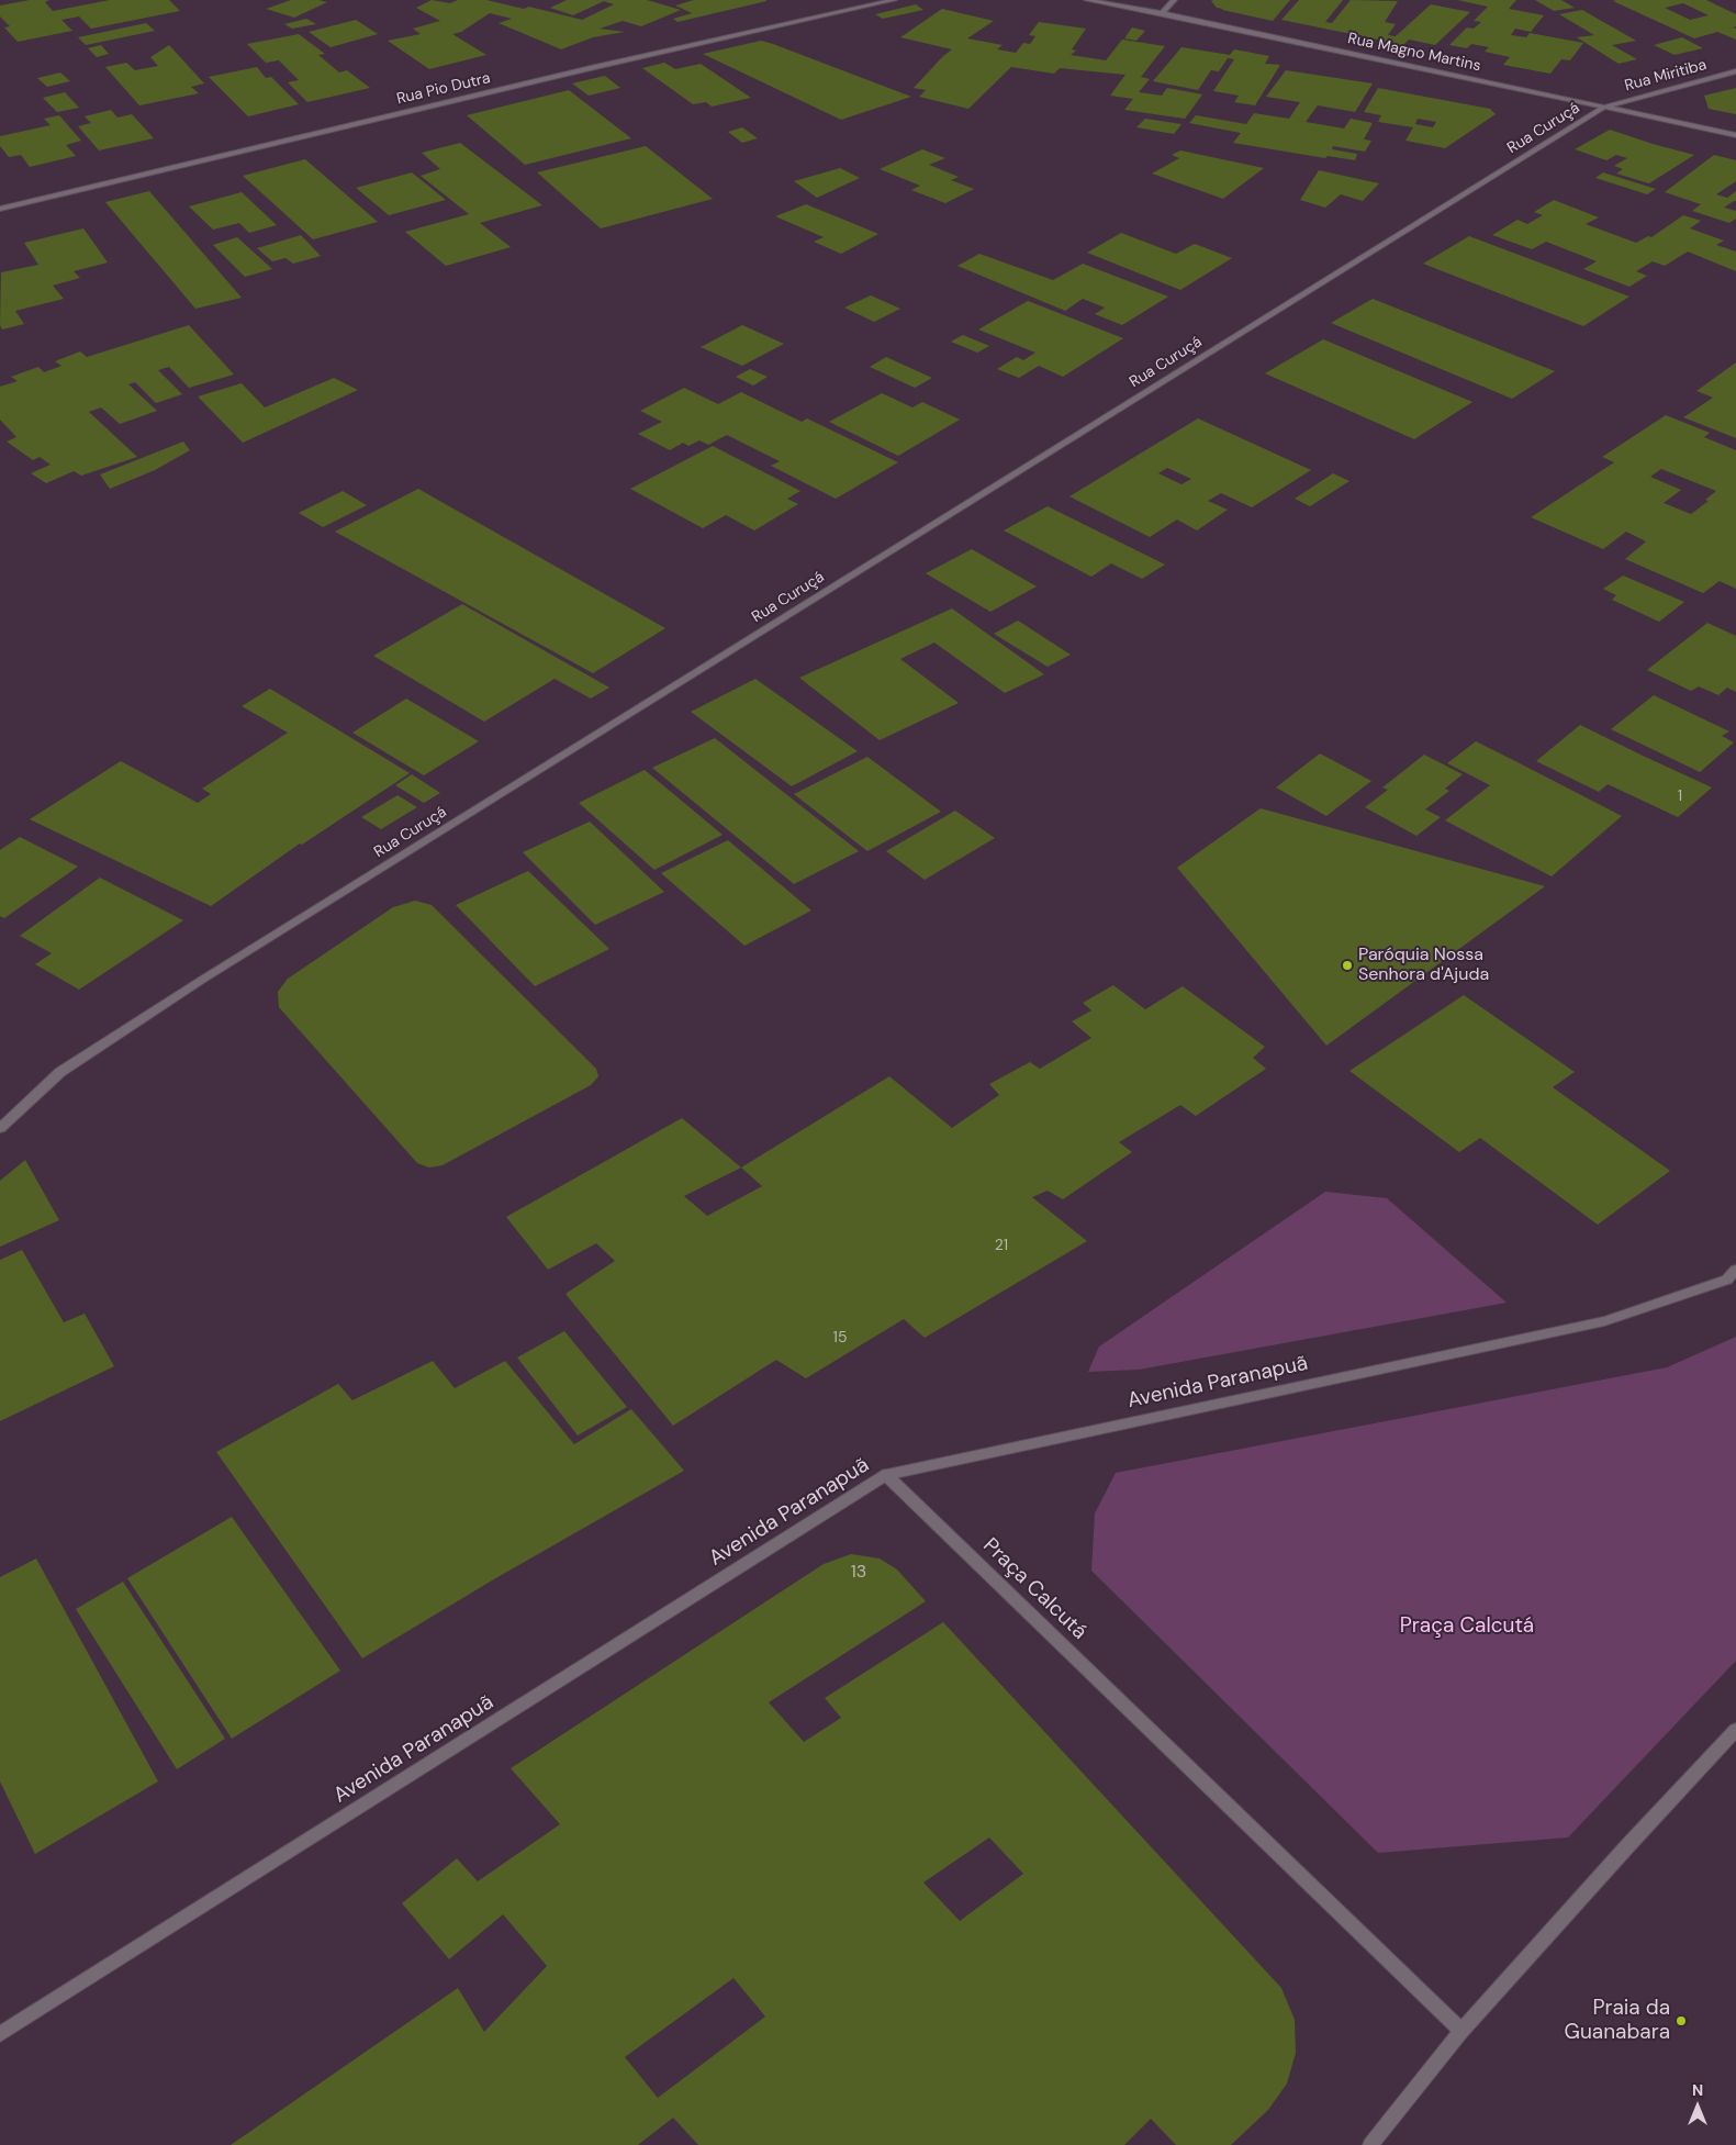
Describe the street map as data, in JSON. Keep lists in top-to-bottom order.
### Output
{
  "streets": {
    "street": [
      "Rua Magno Martins",
      "Rua Miritiba",
      "Rua Pio Dutra",
      "Rua Curuçá",
      "Avenida Paranapuã",
      "Praça Calcutá"
    ]
  },
  "crossings": [
    ["Rua Magno Martins", "Rua Miritiba"],
    ["Rua Magno Martins", "Rua Curuçá"],
    ["Rua Miritiba", "Rua Curuçá"],
    ["Avenida Paranapuã", "Praça Calcutá"]
  ],
  "parks": ["Praça Calcutá"],
  "places": ["Paróquia Nossa Senhora d'Ajuda", "Praia da Guanabara"],
  "house_numbers": [
    "1",
    "21",
    "15",
    "13"
  ],
  "north": "top"
}
